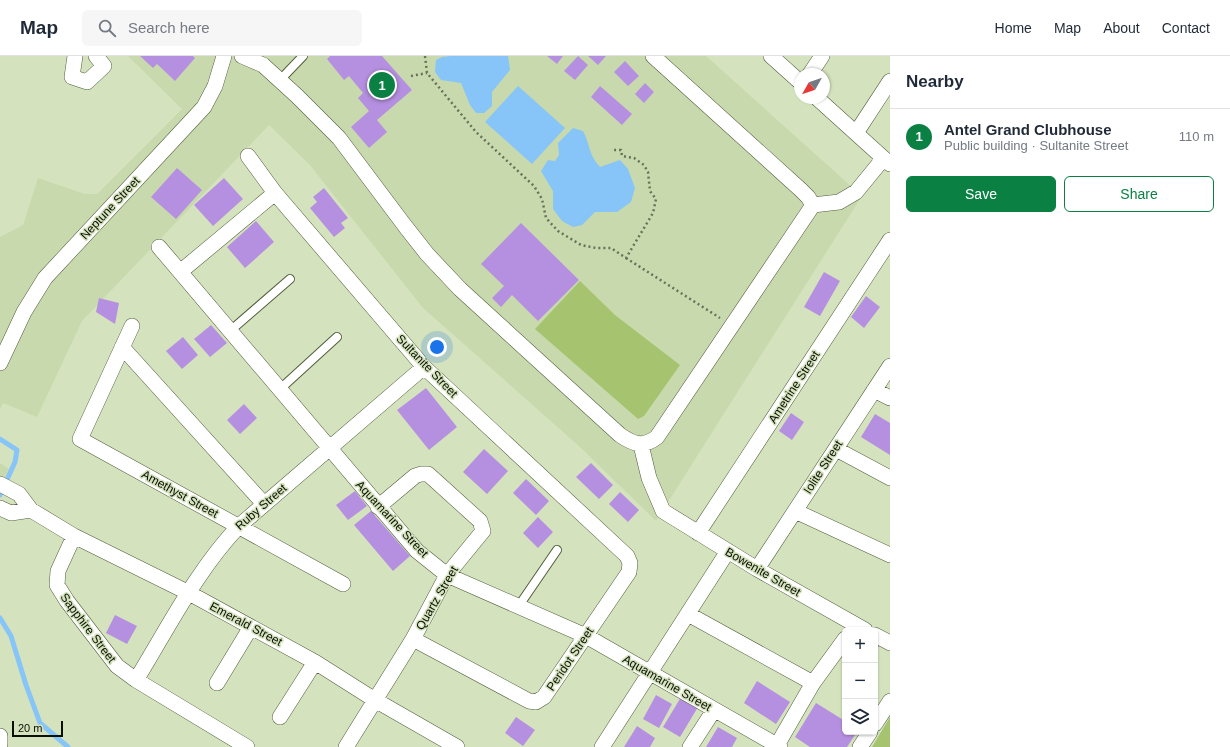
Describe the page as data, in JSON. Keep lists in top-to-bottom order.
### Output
{
  "streets": {
    "street": [
      "Neptune Street",
      "Sultanite Street",
      "Ametrine Street",
      "Iolite Street",
      "Amethyst Street",
      "Ruby Street",
      "Aquamarine Street",
      "Bowenite Street",
      "Quartz Street",
      "Emerald Street",
      "Sapphire Street",
      "Peridot Street"
    ]
  },
  "crossings": [
    ["Sultanite Street", "Ruby Street"],
    ["Sultanite Street", "Peridot Street"],
    ["Ametrine Street", "Bowenite Street"],
    ["Iolite Street", "Bowenite Street"],
    ["Amethyst Street", "Ruby Street"],
    ["Ruby Street", "Aquamarine Street"],
    ["Ruby Street", "Emerald Street"],
    ["Ruby Street", "Sapphire Street"],
    ["Aquamarine Street", "Quartz Street"],
    ["Aquamarine Street", "Peridot Street"],
    ["Quartz Street", "Emerald Street"],
    ["Quartz Street", "Peridot Street"],
    ["Emerald Street", "Sapphire Street"]
  ],
  "scale_bar": "20 m",
  "north": "bottom left",
  "page": {
    "header": "Map",
    "search": "Search here",
    "nav": [
      "Home",
      "Map",
      "About",
      "Contact"
    ],
    "heading": "Nearby",
    "pins": "1",
    "list": [
      {
        "mark": "1",
        "name": "Antel Grand Clubhouse",
        "note": "Public building · Sultanite Street",
        "value": "110 m"
      }
    ],
    "buttons": ["Save", "Share"],
    "map_buttons": ["+", "−"],
    "scale": "20 m"
  }
}
